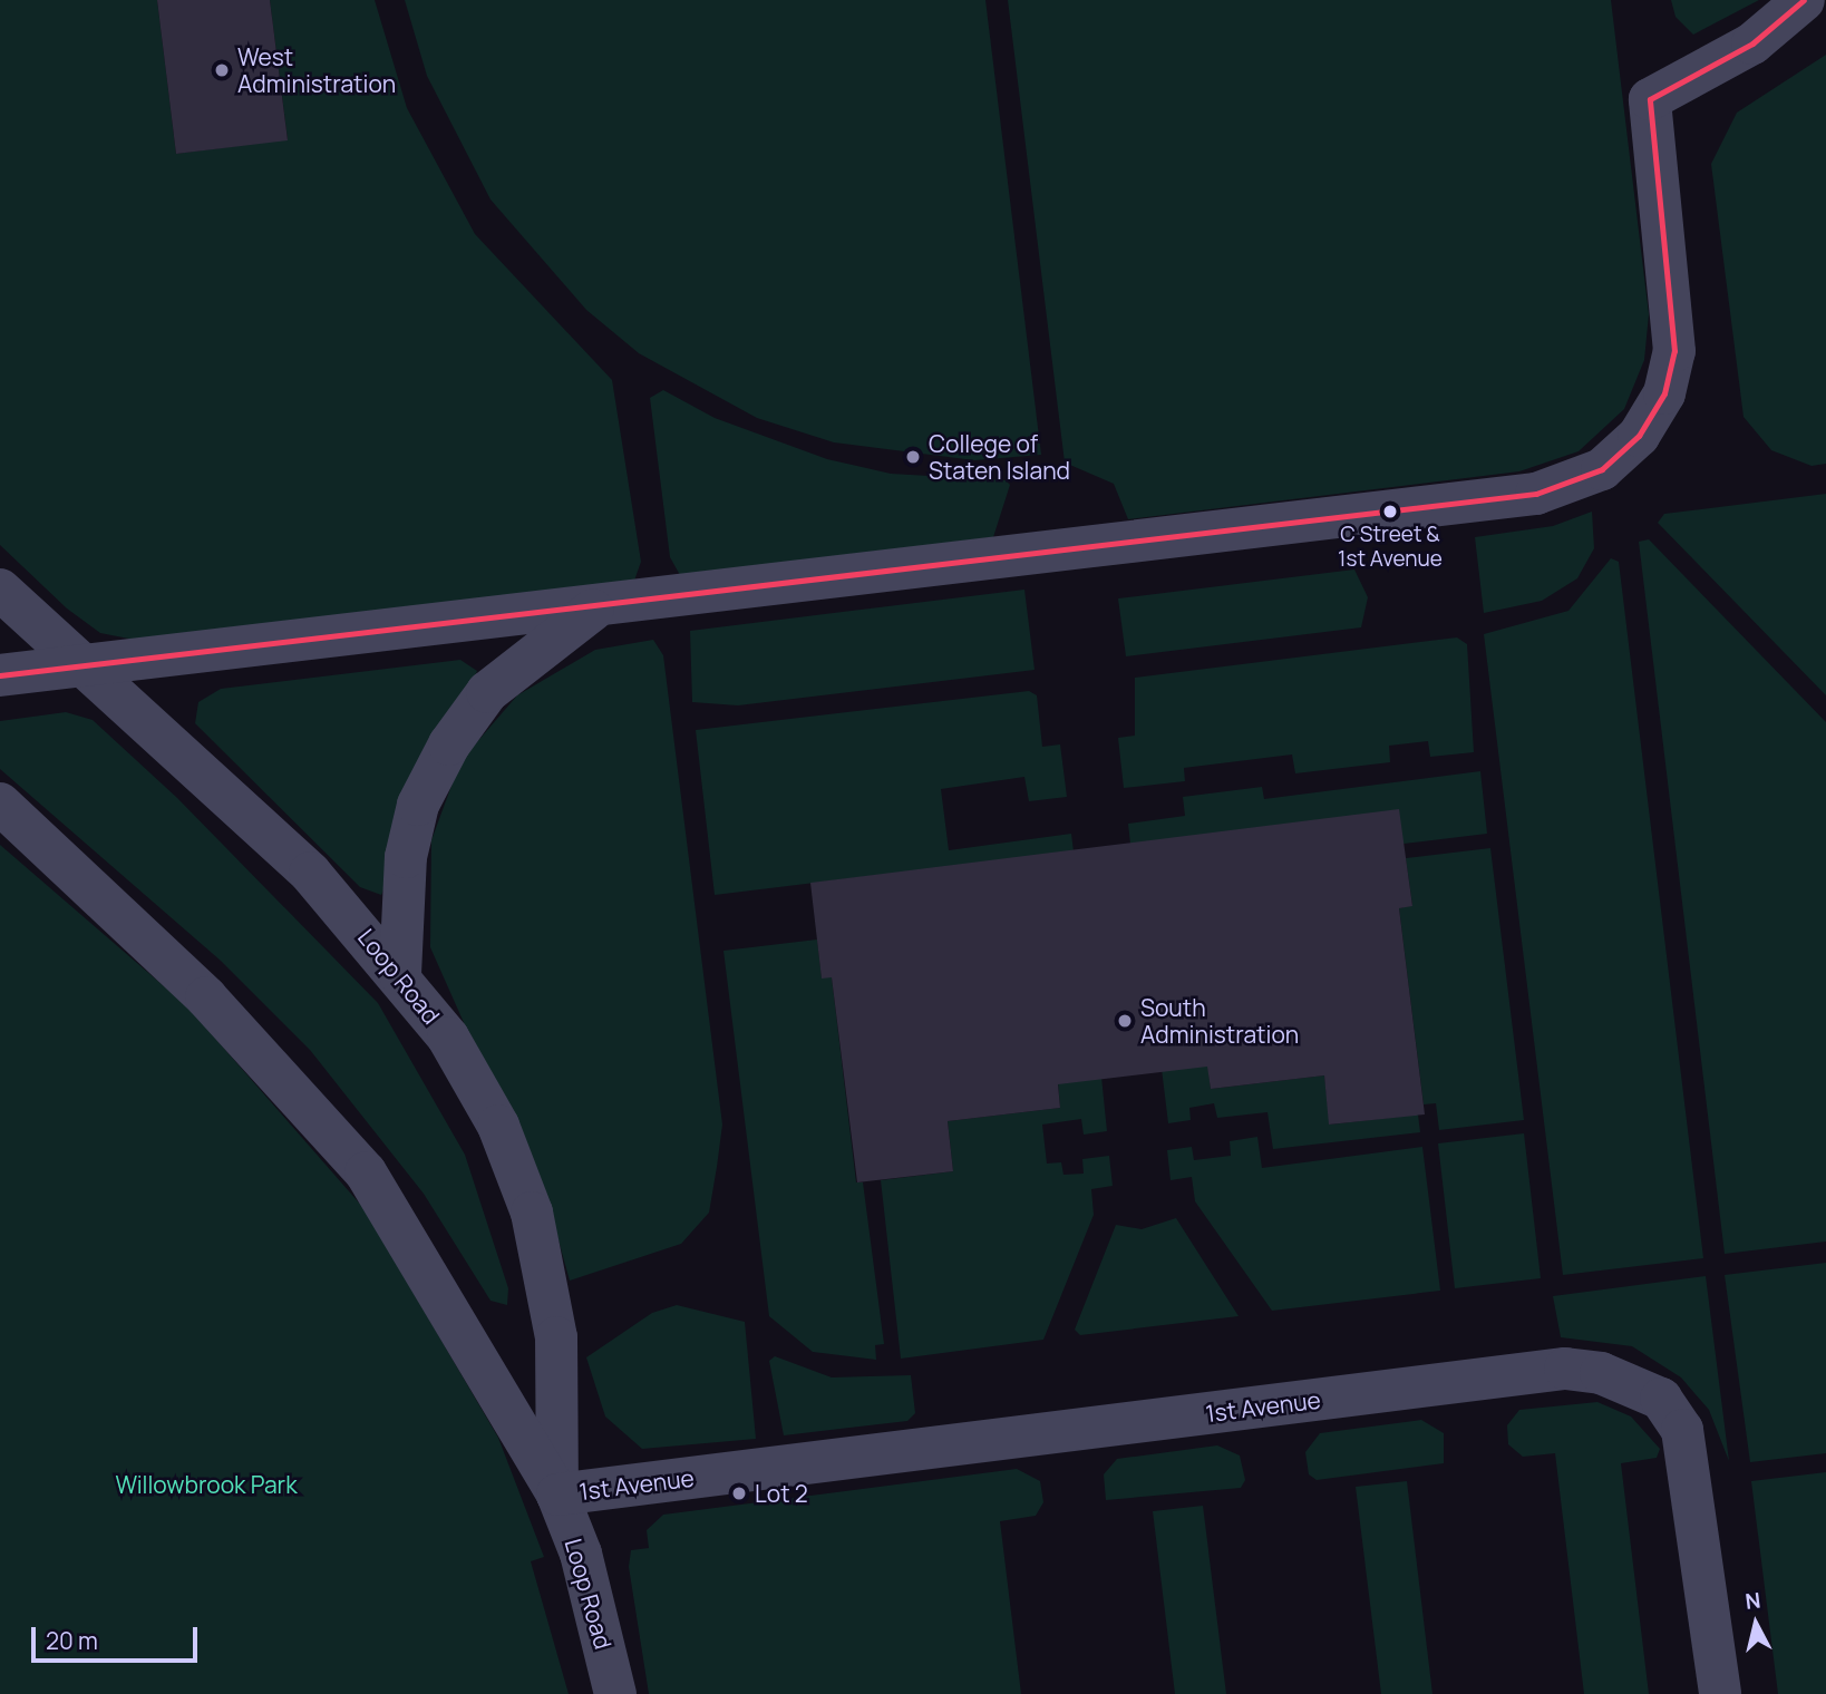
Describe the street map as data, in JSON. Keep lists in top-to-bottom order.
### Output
{
  "streets": {
    "street": ["Loop Road", "1st Avenue"]
  },
  "crossings": [
    ["Loop Road", "1st Avenue"]
  ],
  "parks": ["Willowbrook Park"],
  "places": [
    "West Administration",
    "College of Staten Island",
    "C Street & 1st Avenue",
    "South Administration",
    "Lot 2"
  ],
  "scale_bar": "20 m",
  "north": "top"
}
